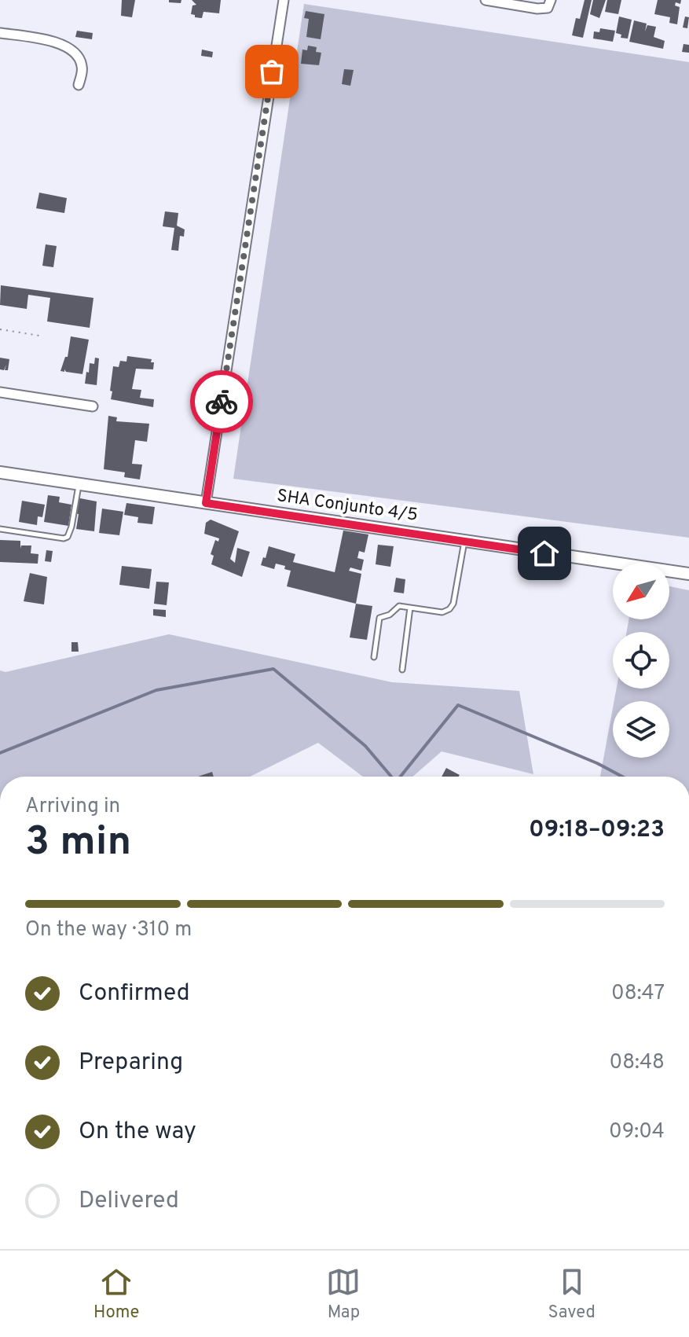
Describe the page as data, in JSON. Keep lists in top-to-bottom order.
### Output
{
  "streets": {
    "street": ["SHA Conjunto 4/5"]
  },
  "north": "bottom left",
  "page": {
    "heading": ["3 min", "Arriving in", "09:18–09:23"],
    "bar": "On the way · 310 m",
    "list": [
      ["Confirmed", "08:47"],
      ["Preparing", "08:48"],
      ["On the way", "09:04"],
      "Delivered"
    ],
    "tabs": ["Home", "Map", "Saved"]
  }
}
